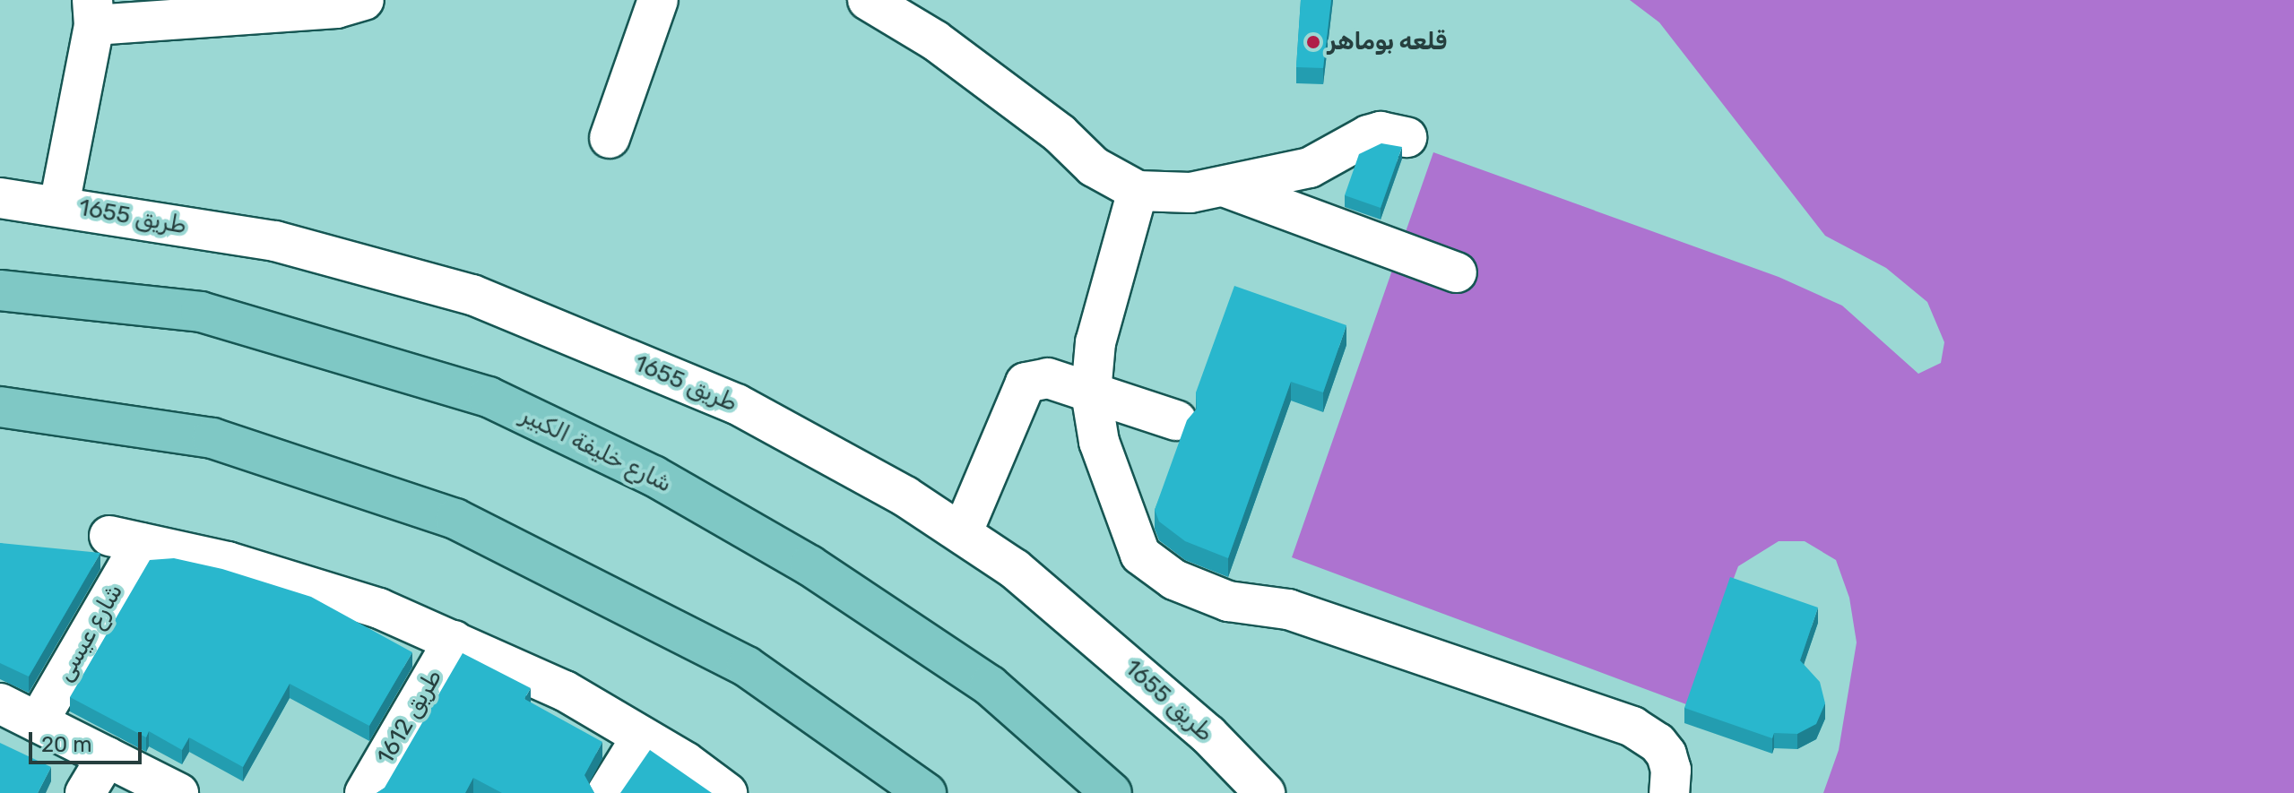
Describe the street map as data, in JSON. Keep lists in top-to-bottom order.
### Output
{
  "streets": {
    "main road": ["شارع خليفة الكبير"],
    "street": ["طريق 1655", "شارع عيسى", "طريق 1612"]
  },
  "crossings": [
    ["شارع عيسى", "طريق 1612"]
  ],
  "places": ["قلعه بوماهر"],
  "scale_bar": "20 m"
}
